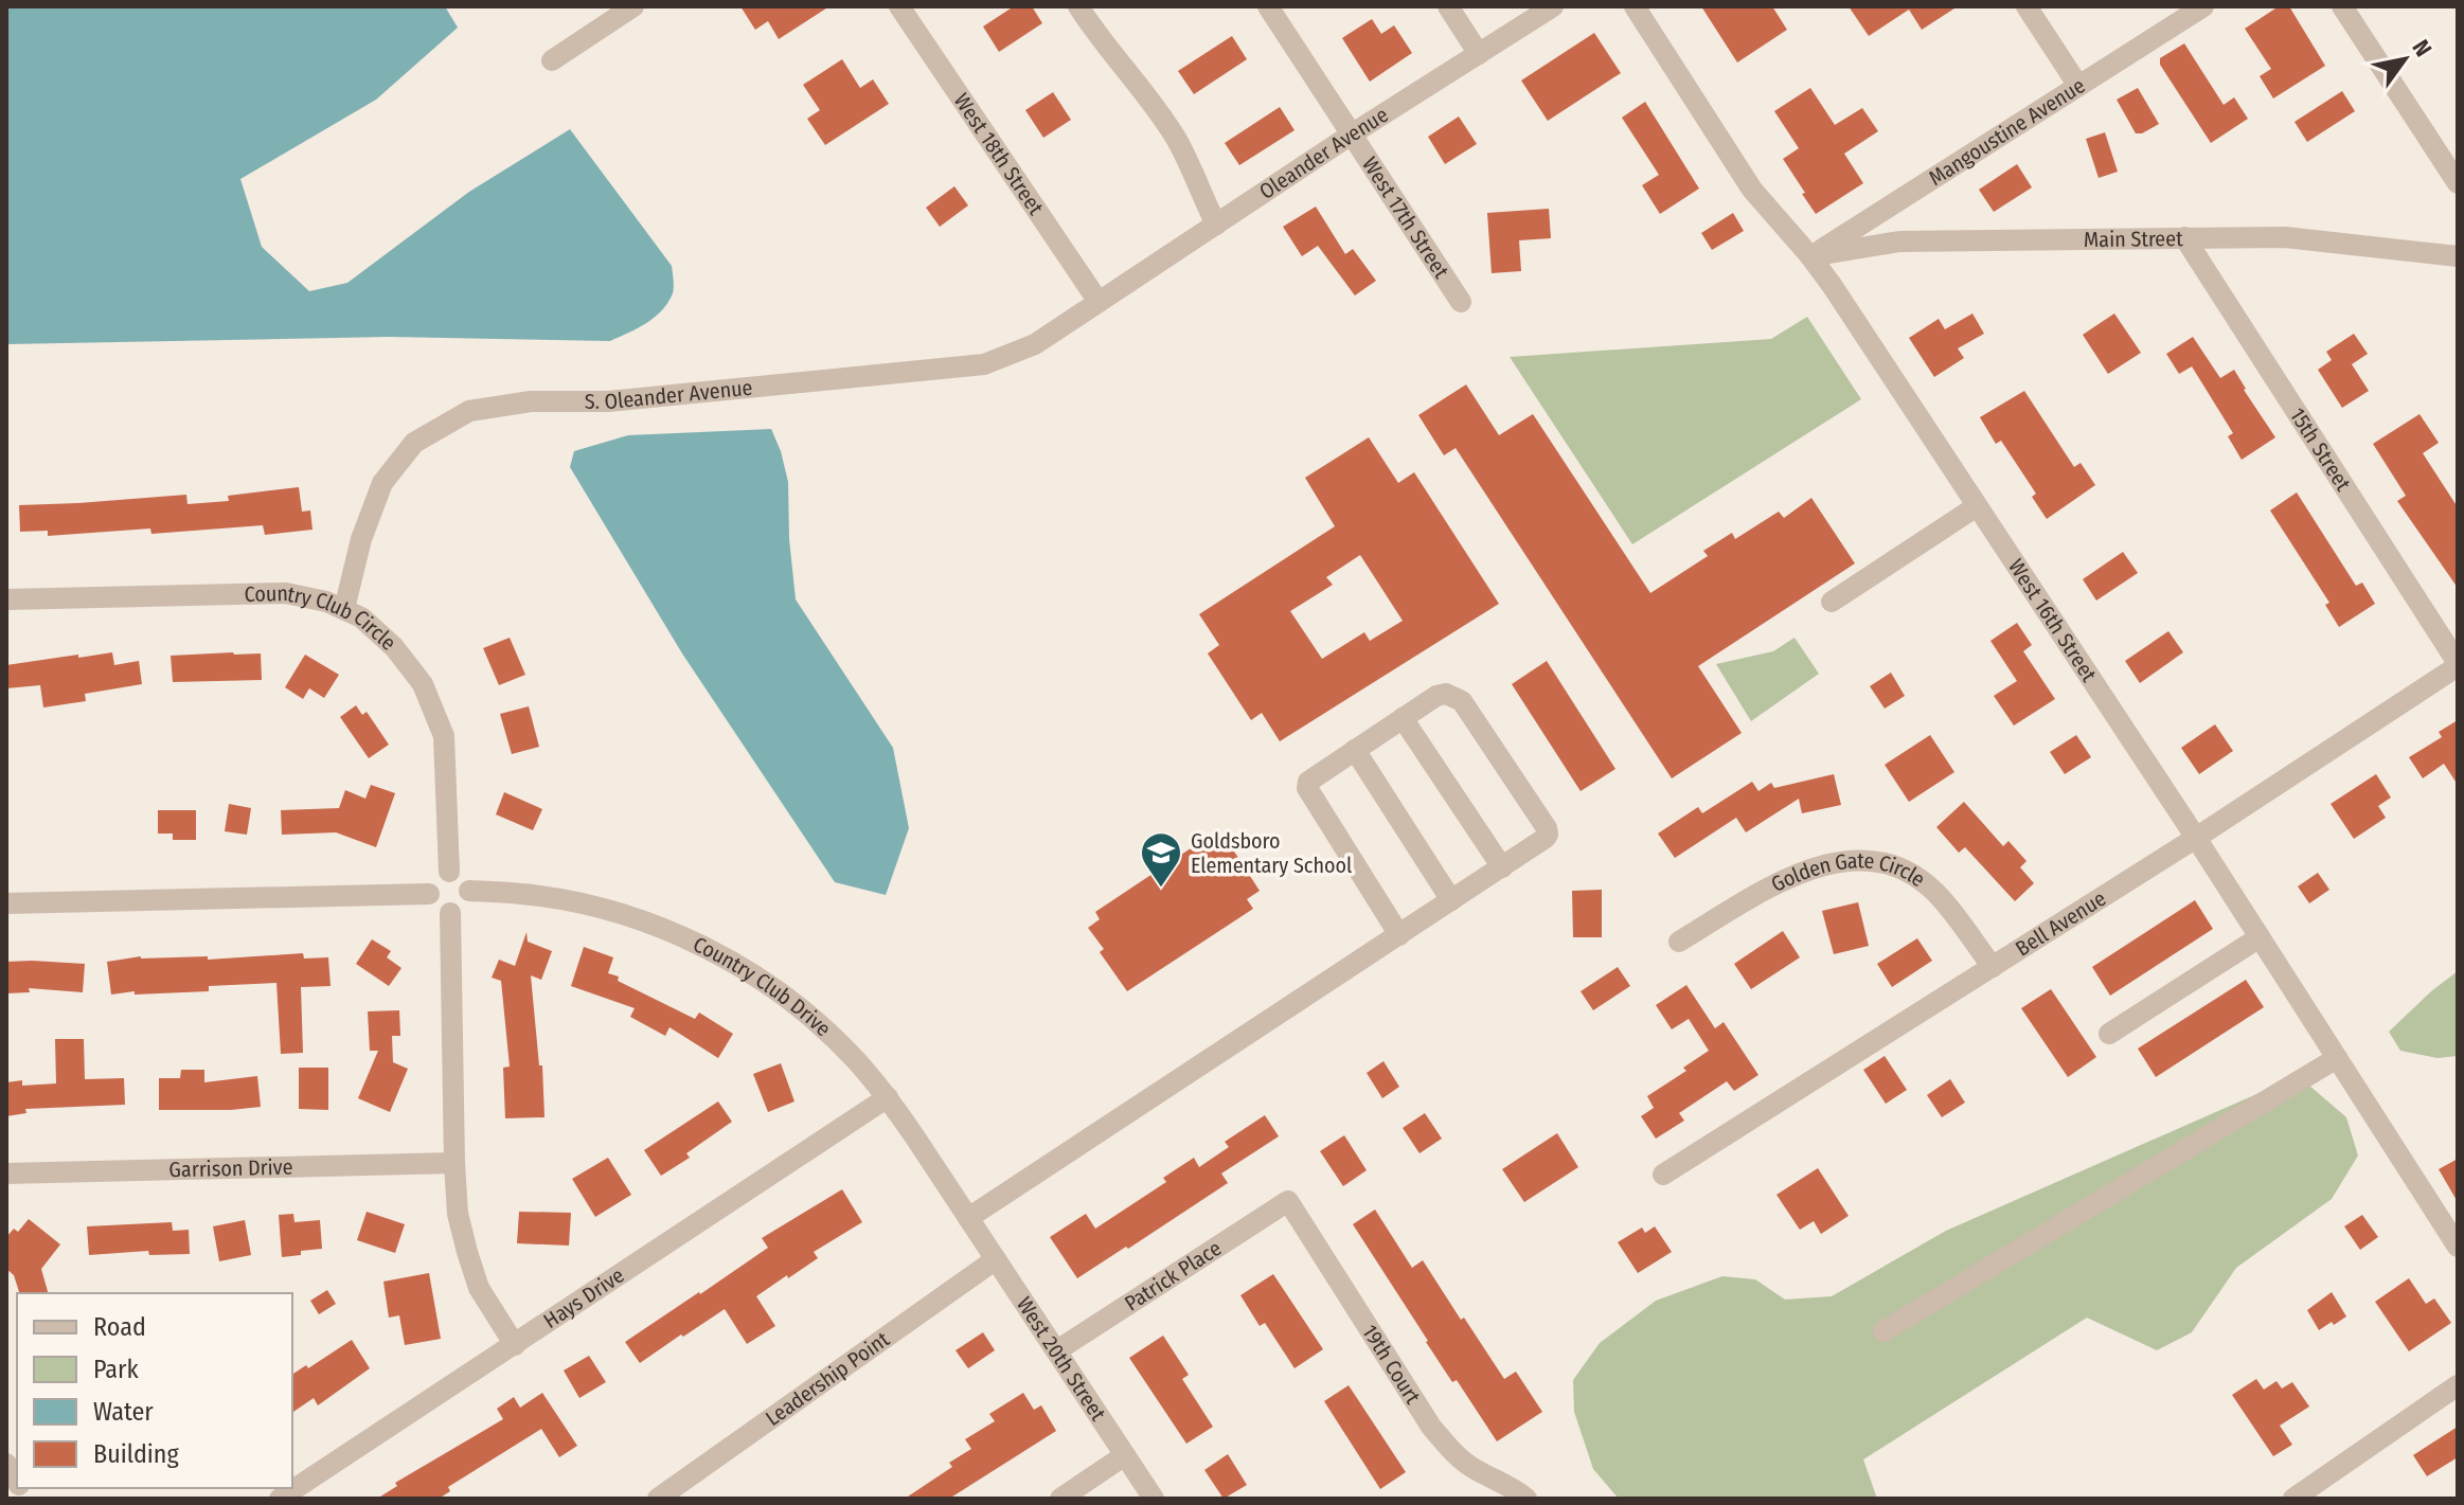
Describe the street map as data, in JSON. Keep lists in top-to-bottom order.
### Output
{
  "streets": {
    "street": [
      "Mangoustine Avenue",
      "Oleander Avenue",
      "West 18th Street",
      "West 17th Street",
      "Main Street",
      "S. Oleander Avenue",
      "15th Street",
      "West 16th Street",
      "Country Club Circle",
      "Golden Gate Circle",
      "Bell Avenue",
      "Country Club Drive",
      "Garrison Drive",
      "Patrick Place",
      "Hays Drive",
      "West 20th Street",
      "19th Court",
      "Leadership Point"
    ]
  },
  "crossings": [
    ["Mangoustine Avenue", "Main Street"],
    ["Mangoustine Avenue", "West 16th Street"],
    ["Oleander Avenue", "West 18th Street"],
    ["Oleander Avenue", "West 17th Street"],
    ["Oleander Avenue", "S. Oleander Avenue"],
    ["West 18th Street", "S. Oleander Avenue"],
    ["Main Street", "15th Street"],
    ["Main Street", "West 16th Street"],
    ["S. Oleander Avenue", "Country Club Circle"],
    ["15th Street", "Bell Avenue"],
    ["West 16th Street", "Bell Avenue"],
    ["Country Club Circle", "Country Club Drive"],
    ["Golden Gate Circle", "Bell Avenue"],
    ["Country Club Drive", "Hays Drive"],
    ["Country Club Drive", "West 20th Street"],
    ["Patrick Place", "West 20th Street"],
    ["Patrick Place", "19th Court"],
    ["West 20th Street", "Leadership Point"]
  ],
  "places": {
    "school or university": ["Goldsboro Elementary School"]
  },
  "legend": [
    "Road",
    "Park",
    "Water",
    "Building"
  ],
  "north": "top right"
}
